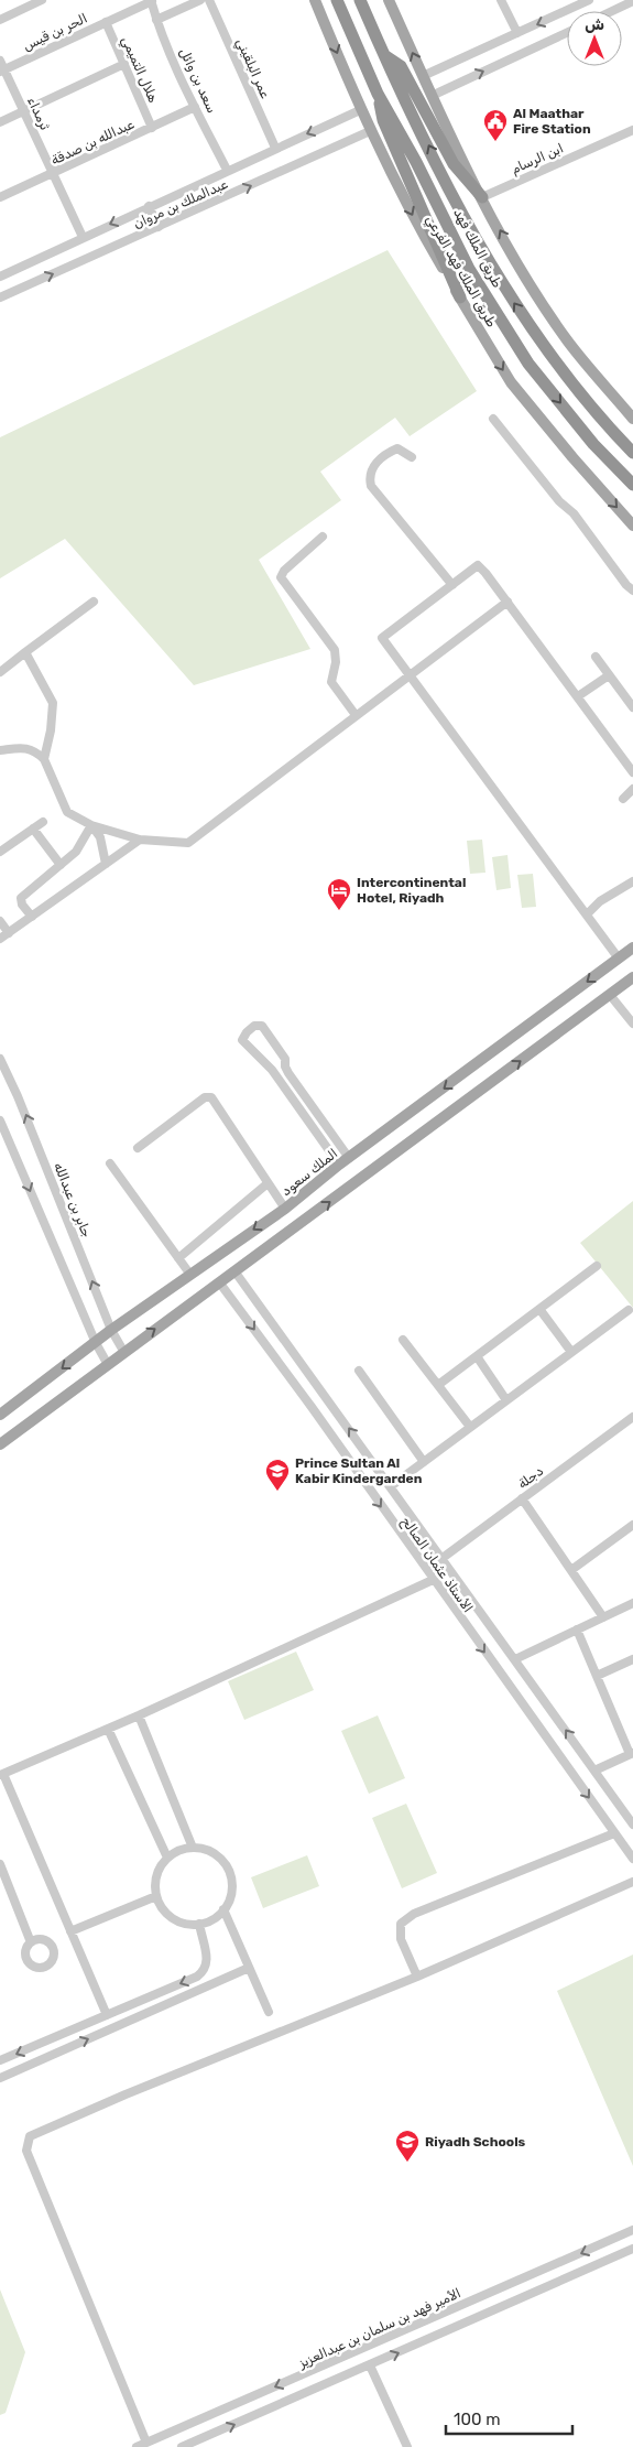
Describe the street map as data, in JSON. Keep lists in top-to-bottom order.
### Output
{
  "streets": {
    "highway": ["طريق الملك فهد"],
    "main road": ["طريق الملك فهد الفرعي", "الملك سعود"],
    "street": [
      "الحر بن قيس",
      "عمر البلقيني",
      "هلال التميمي",
      "سعد بن وائل",
      "ثرمداء",
      "عبدالله بن صدقة",
      "ابن الرسام",
      "عبدالملك بن مروان",
      "جابر بن عبدالله",
      "دجلة",
      "الأستاذ عثمان الصالح",
      "الأمير فهد بن سلمان بن عبدالعزيز"
    ]
  },
  "crossings": [
    ["الحر بن قيس", "هلال التميمي"],
    ["الحر بن قيس", "سعد بن وائل"],
    ["الحر بن قيس", "ثرمداء"],
    ["عمر البلقيني", "عبدالملك بن مروان"],
    ["هلال التميمي", "عبدالله بن صدقة"],
    ["سعد بن وائل", "عبدالله بن صدقة"],
    ["سعد بن وائل", "عبدالملك بن مروان"],
    ["ثرمداء", "عبدالله بن صدقة"],
    ["ثرمداء", "عبدالملك بن مروان"],
    ["عبدالملك بن مروان", "طريق الملك فهد الفرعي"],
    ["الملك سعود", "جابر بن عبدالله"],
    ["دجلة", "الأستاذ عثمان الصالح"]
  ],
  "places": {
    "public building": ["Al Maathar Fire Station"],
    "hotel": ["Intercontinental Hotel, Riyadh"],
    "school or university": ["Prince Sultan Al Kabir Kindergarden", "Riyadh Schools"]
  },
  "scale_bar": "100 m",
  "north": "top"
}
